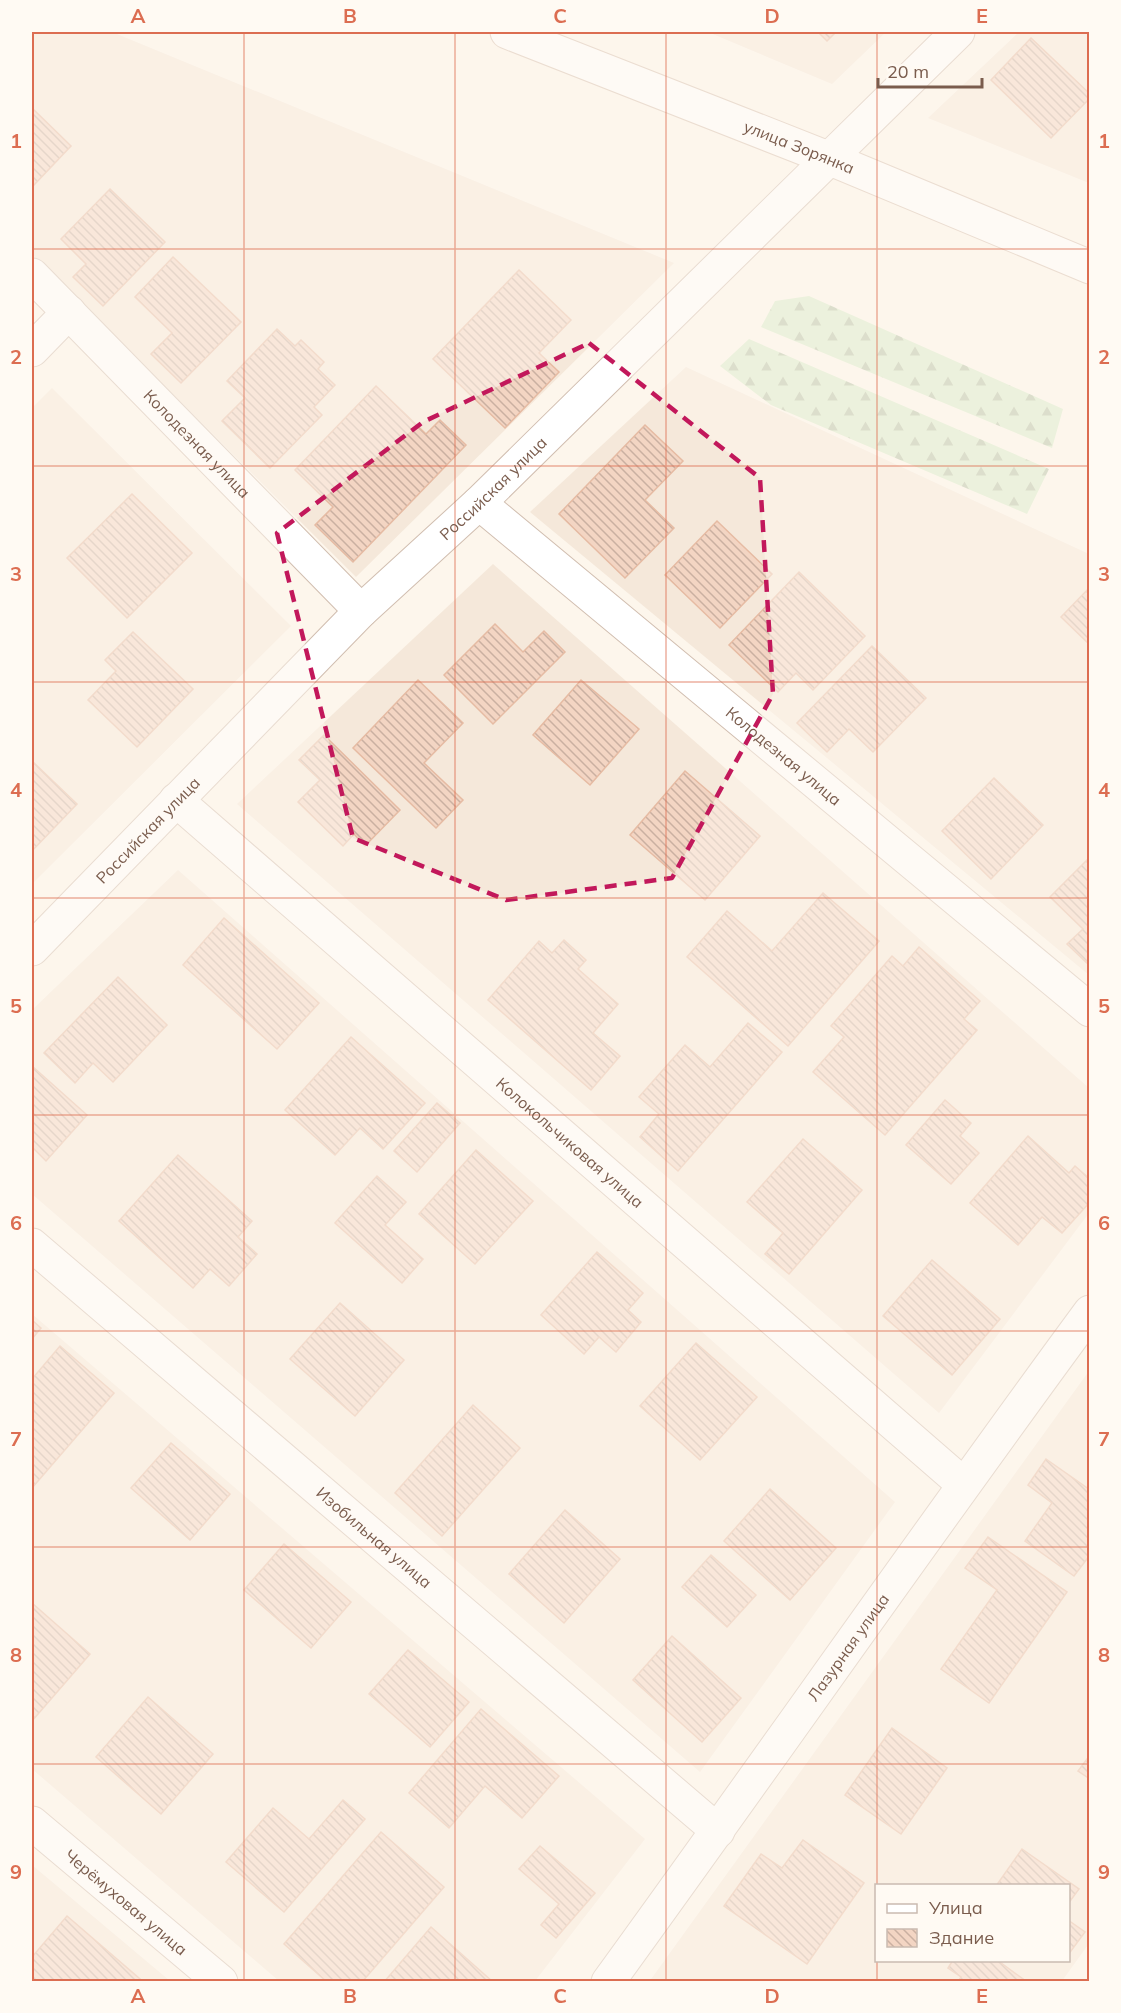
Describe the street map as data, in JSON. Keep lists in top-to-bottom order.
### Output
{
  "streets": {
    "street": [
      "улица Зорянка",
      "Колодезная улица",
      "Российская улица",
      "Колокольчиковая улица",
      "Изобильная улица",
      "Лазурная улица",
      "Черёмуховая улица"
    ]
  },
  "crossings": [
    ["улица Зорянка", "Российская улица"],
    ["Колодезная улица", "Российская улица"],
    ["Российская улица", "Колокольчиковая улица"],
    ["Колокольчиковая улица", "Лазурная улица"],
    ["Изобильная улица", "Лазурная улица"]
  ],
  "legend": ["Улица", "Здание"],
  "scale_bar": "20 m",
  "grid": {
    "columns": [
      "A",
      "B",
      "C",
      "D",
      "E"
    ],
    "rows": [
      "1",
      "2",
      "3",
      "4",
      "5",
      "6",
      "7",
      "8",
      "9"
    ]
  }
}
